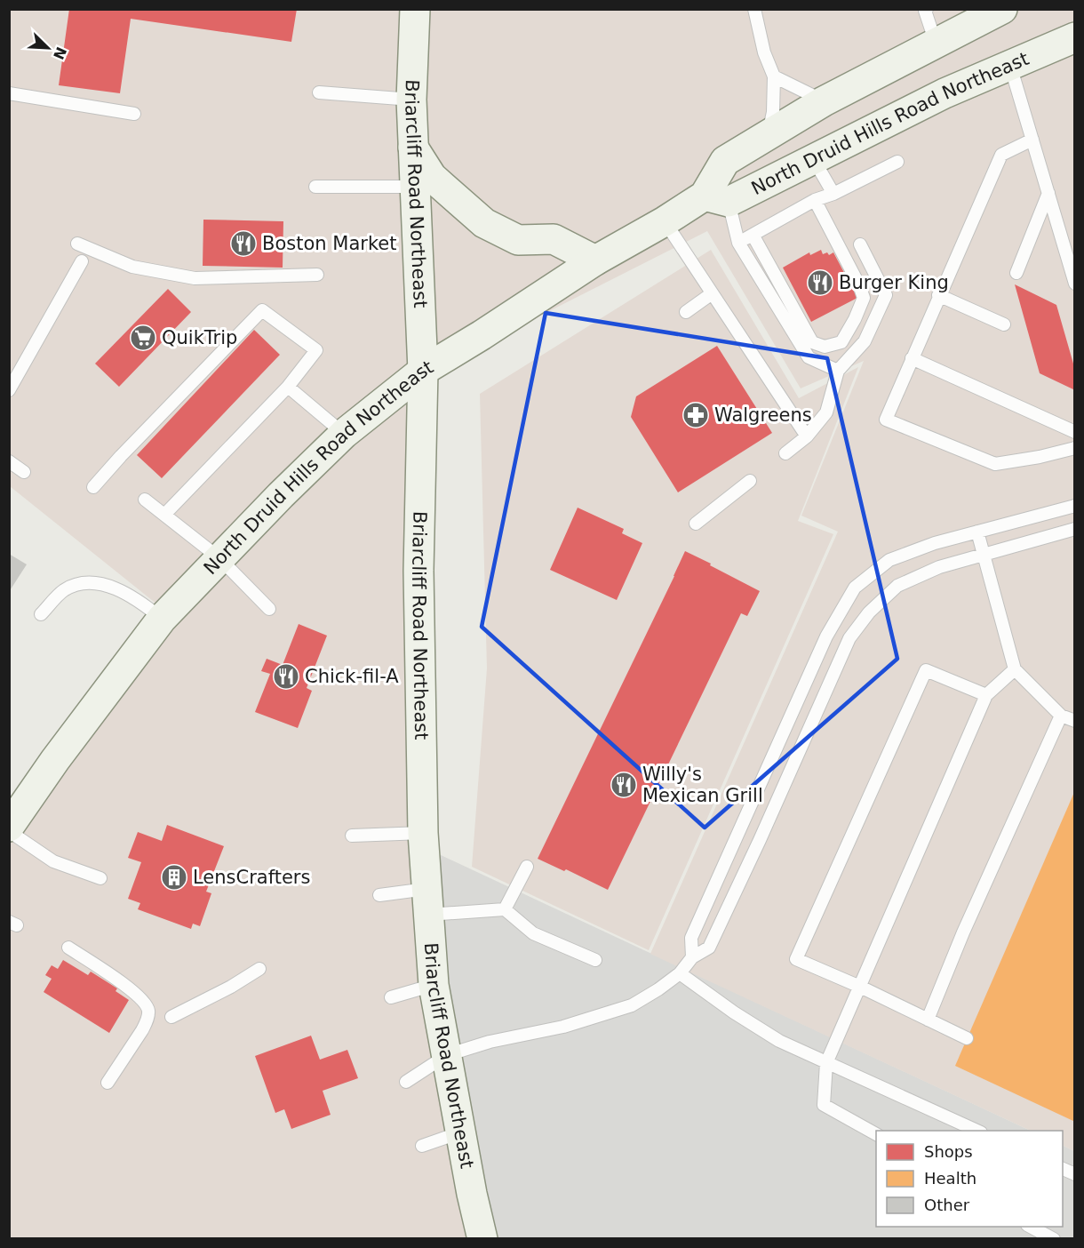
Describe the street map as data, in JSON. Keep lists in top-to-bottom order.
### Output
{
  "streets": {
    "main road": ["North Druid Hills Road Northeast", "Briarcliff Road Northeast"]
  },
  "crossings": [
    ["North Druid Hills Road Northeast", "Briarcliff Road Northeast"]
  ],
  "places": {
    "restaurant": [
      "Boston Market",
      "Burger King",
      "Chick-fil-A",
      "Willy's Mexican Grill"
    ],
    "supermarket": ["QuikTrip"],
    "pharmacy": ["Walgreens"],
    "building": ["LensCrafters"]
  },
  "legend": ["Shops", "Health", "Other"],
  "north": "bottom right"
}
